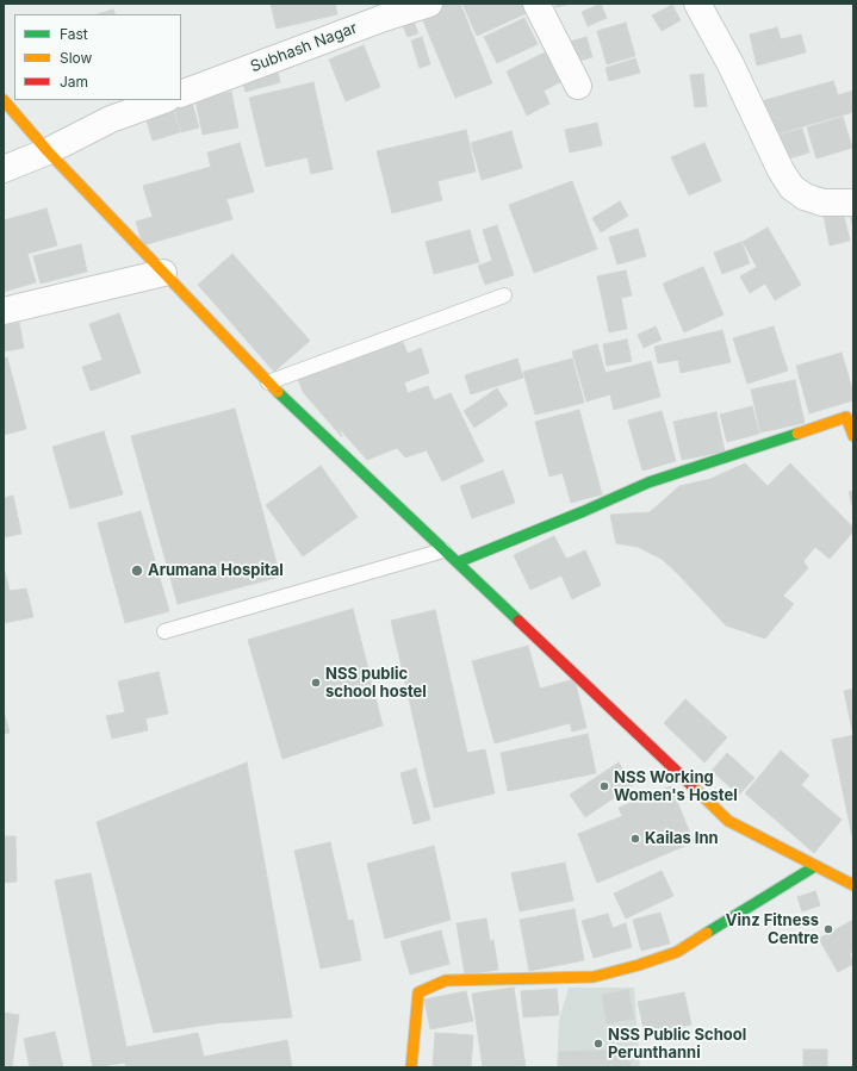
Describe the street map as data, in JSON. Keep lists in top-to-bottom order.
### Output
{
  "streets": {
    "street": ["Subhash Nagar"]
  },
  "places": [
    "Arumana Hospital",
    "NSS public school hostel",
    "NSS Working Women's Hostel",
    "Kailas Inn",
    "Vinz Fitness Centre",
    "NSS Public School Perunthanni"
  ],
  "legend": ["Fast", "Slow", "Jam"]
}
